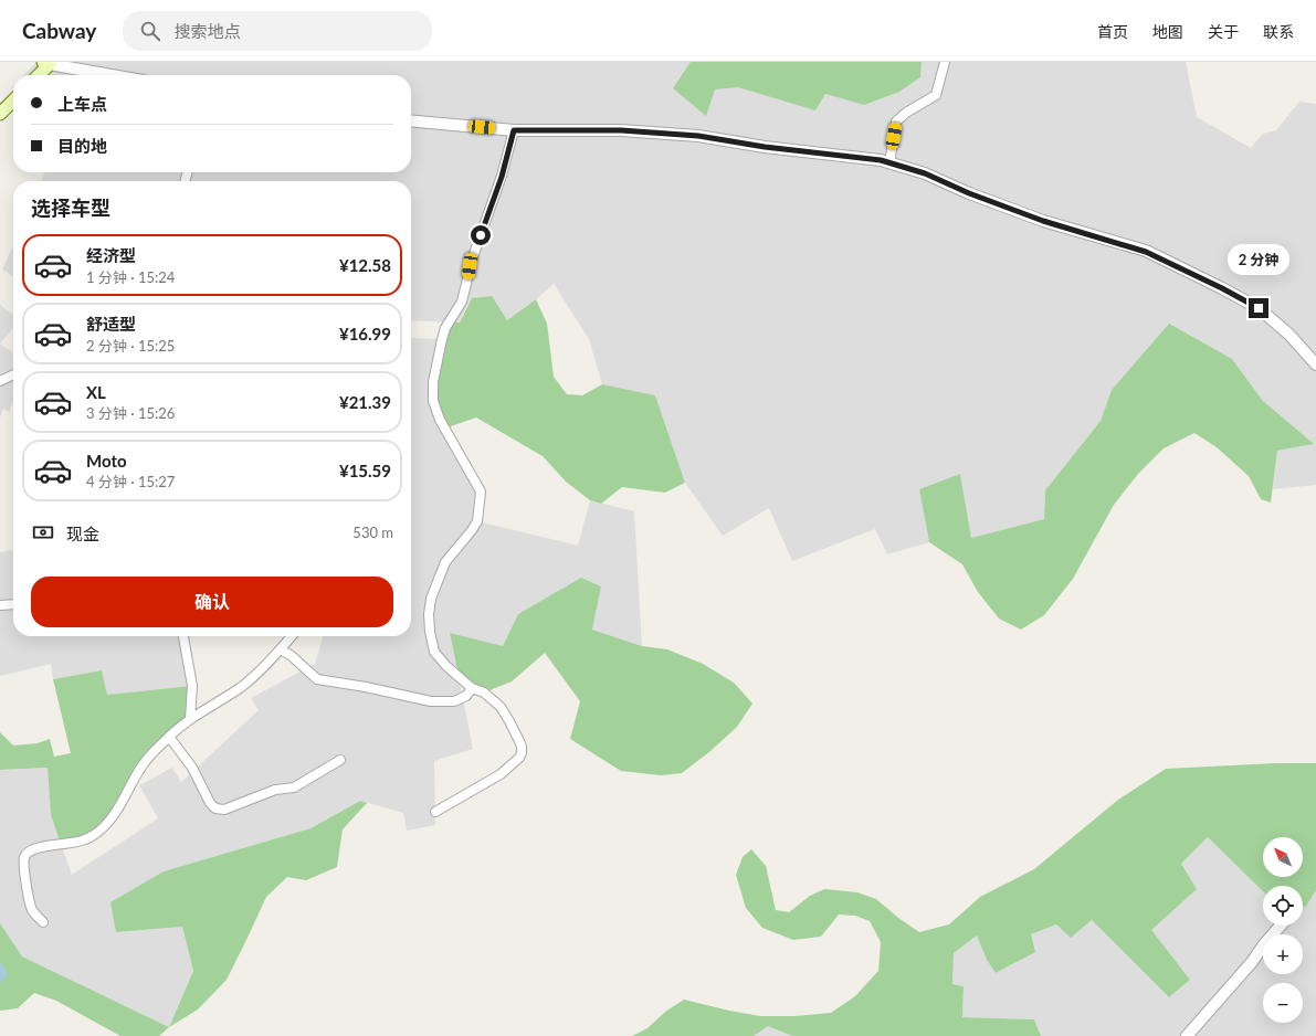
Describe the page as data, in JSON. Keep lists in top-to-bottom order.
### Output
{
  "north": "top left",
  "page": {
    "header": "Cabway",
    "search": "搜索地点",
    "nav": [
      "首页",
      "地图",
      "关于",
      "联系"
    ],
    "banner": ["上车点", "目的地"],
    "heading": "选择车型",
    "list": [
      {
        "name": "经济型",
        "note": "1 分钟 · 15:24",
        "value": "¥12.58"
      },
      {
        "name": "舒适型",
        "note": "2 分钟 · 15:25",
        "value": "¥16.99"
      },
      {
        "name": "XL",
        "note": "3 分钟 · 15:26",
        "value": "¥21.39"
      },
      {
        "name": "Moto",
        "note": "4 分钟 · 15:27",
        "value": "¥15.59"
      }
    ],
    "bubble": "2 分钟",
    "pay": ["现金", "530 m"],
    "buttons": "确认",
    "map_buttons": ["+", "−"]
  }
}
